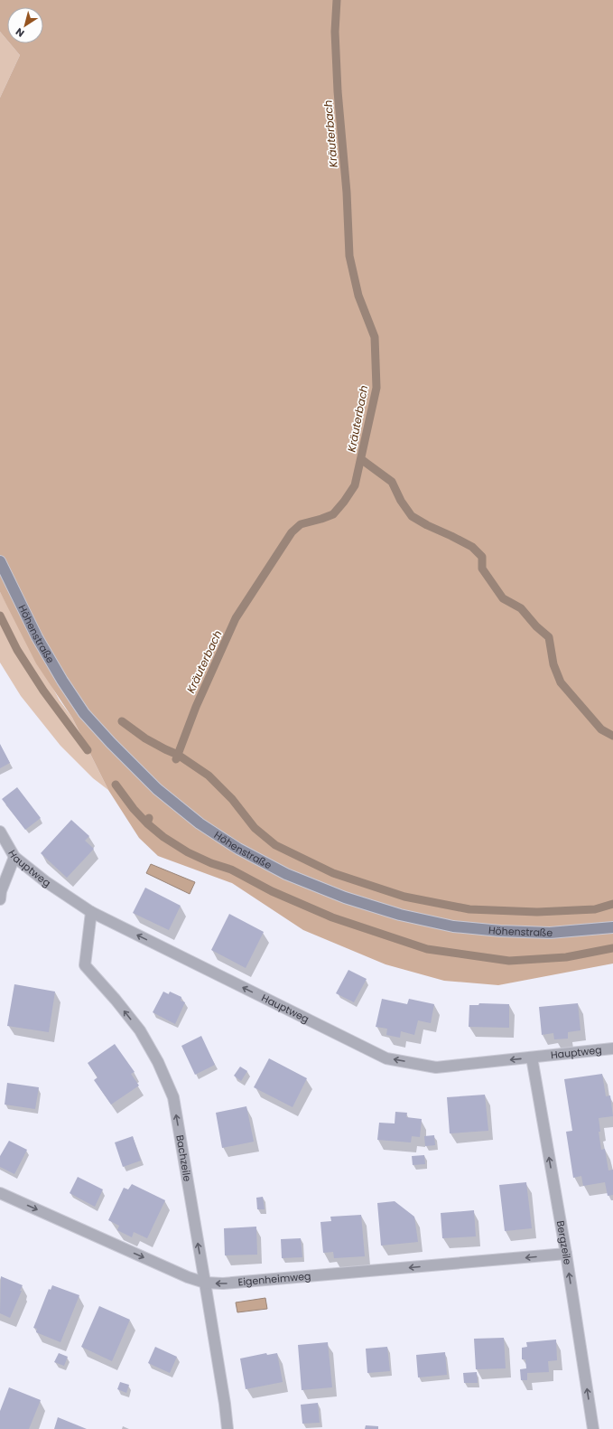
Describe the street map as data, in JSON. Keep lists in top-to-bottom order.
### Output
{
  "streets": {
    "street": [
      "Höhenstraße",
      "Hauptweg",
      "Bachzeile",
      "Bergzeile",
      "Eigenheimweg"
    ]
  },
  "crossings": [
    ["Hauptweg", "Bachzeile"],
    ["Hauptweg", "Bergzeile"],
    ["Bachzeile", "Eigenheimweg"],
    ["Bergzeile", "Eigenheimweg"]
  ],
  "one_way": ["Hauptweg", "Bachzeile", "Bergzeile"],
  "water": ["Kräuterbach"],
  "north": "bottom left"
}
